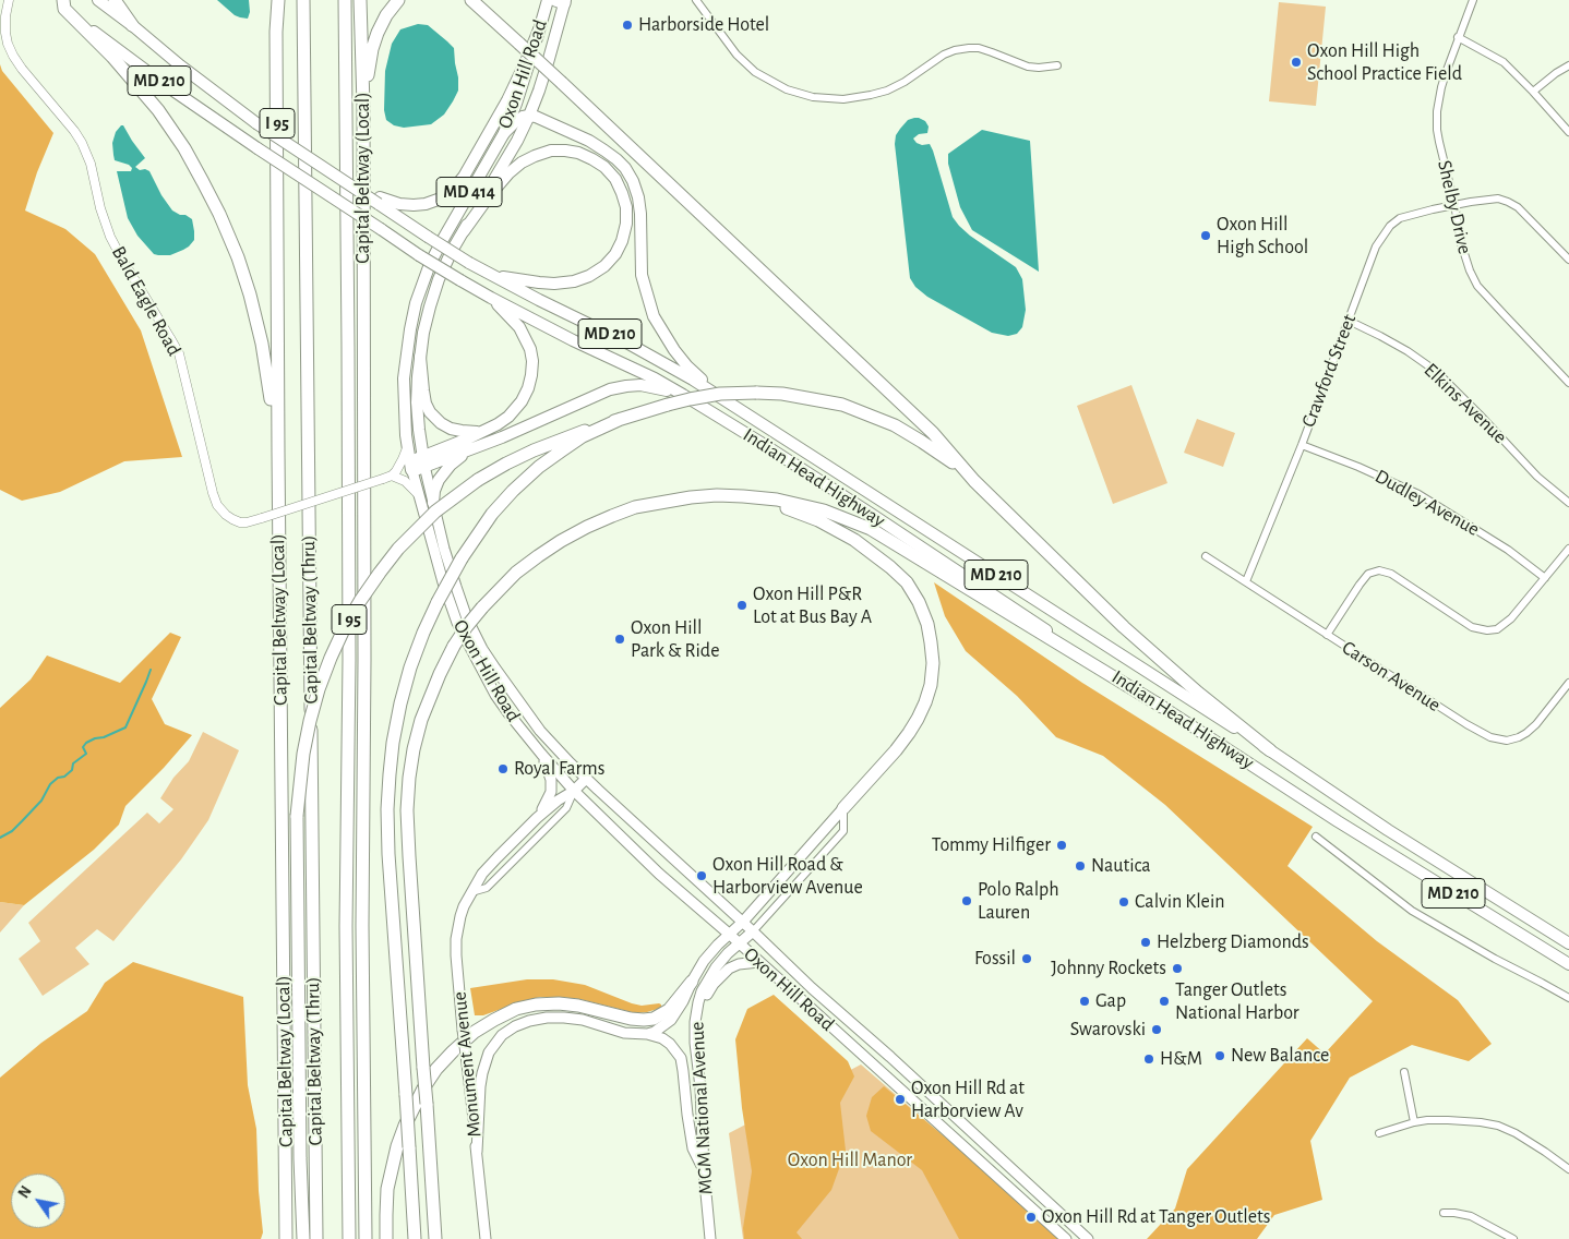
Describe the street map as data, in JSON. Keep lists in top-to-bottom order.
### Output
{
  "streets": {
    "highway": ["I 95", "Capital Beltway (Local)", "Capital Beltway (Thru)"],
    "main road": [
      "Oxon Hill Road",
      "MD 210",
      "MD 414",
      "Indian Head Highway",
      "Monument Avenue",
      "MGM National Avenue"
    ],
    "street": [
      "Shelby Drive",
      "Bald Eagle Road",
      "Crawford Street",
      "Elkins Avenue",
      "Dudley Avenue",
      "Carson Avenue"
    ]
  },
  "crossings": [
    ["Oxon Hill Road", "Monument Avenue"],
    ["Oxon Hill Road", "MGM National Avenue"],
    ["Shelby Drive", "Crawford Street"],
    ["Crawford Street", "Elkins Avenue"],
    ["Crawford Street", "Dudley Avenue"],
    ["Crawford Street", "Carson Avenue"]
  ],
  "parks": ["Oxon Hill Manor"],
  "places": [
    "Harborside Hotel",
    "Oxon Hill High School Practice Field",
    "Oxon Hill High School",
    "Oxon Hill P&R Lot at Bus Bay A",
    "Oxon Hill Park & Ride",
    "Royal Farms",
    "Tommy Hilfiger",
    "Nautica",
    "Oxon Hill Road & Harborview Avenue",
    "Polo Ralph Lauren",
    "Calvin Klein",
    "Helzberg Diamonds",
    "Fossil",
    "Johnny Rockets",
    "Gap",
    "Tanger Outlets National Harbor",
    "Swarovski",
    "New Balance",
    "H&M",
    "Oxon Hill Rd at Harborview Av",
    "Oxon Hill Rd at Tanger Outlets"
  ],
  "north": "top left"
}
